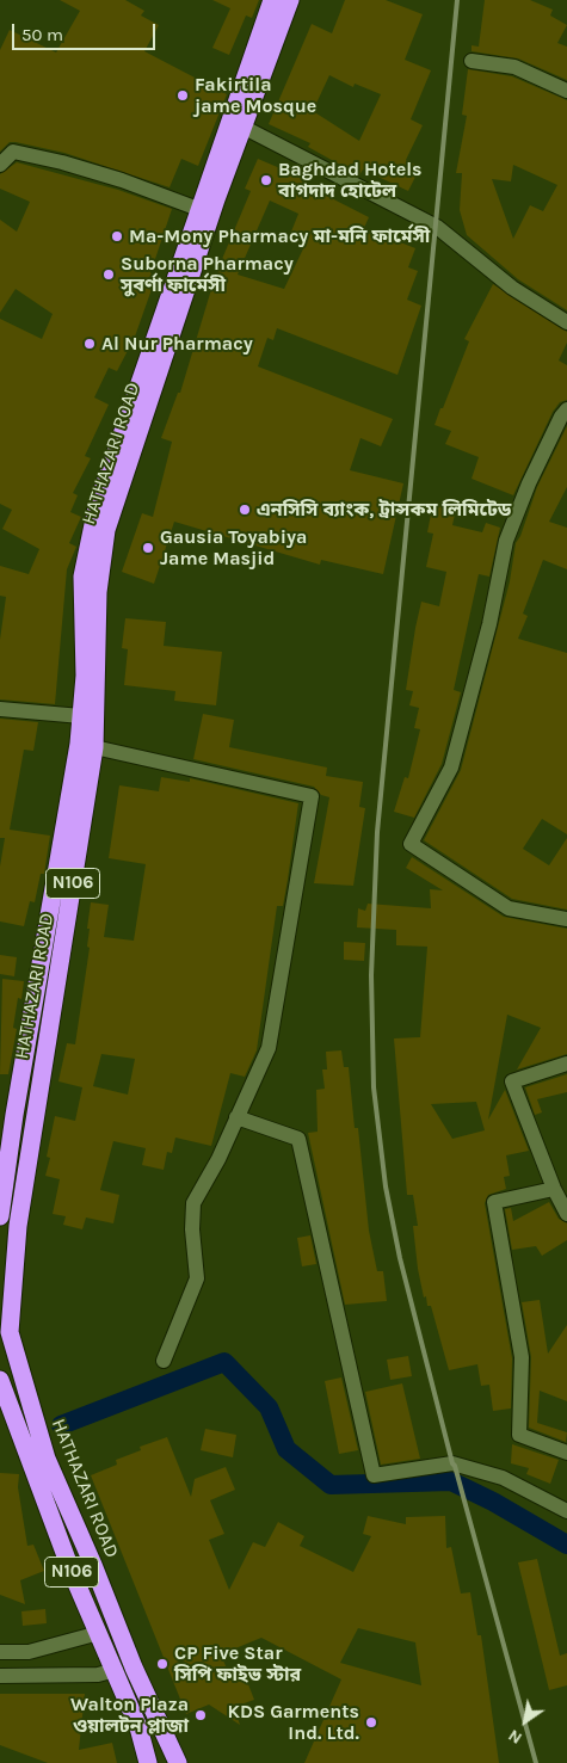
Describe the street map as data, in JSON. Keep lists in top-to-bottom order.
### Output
{
  "streets": {
    "highway": ["HATHAZARI ROAD", "N106"]
  },
  "crossings": [
    ["HATHAZARI ROAD", "N106"]
  ],
  "places": [
    "Fakirtila jame Mosque",
    "Baghdad Hotels বাগদাদ হোটেল",
    "Ma-Mony Pharmacy মা-মনি ফার্মেসী",
    "Suborna Pharmacy সুবর্ণা ফার্মেসী",
    "Al Nur Pharmacy",
    "এনসিসি ব্যাংক, ট্রান্সকম লিমিটেড",
    "Gausia Toyabiya Jame Masjid",
    "CP Five Star সিপি ফাইভ স্টার",
    "Walton Plaza ওয়ালটন প্লাজা",
    "KDS Garments Ind. Ltd."
  ],
  "scale_bar": "50 m",
  "north": "bottom left"
}
